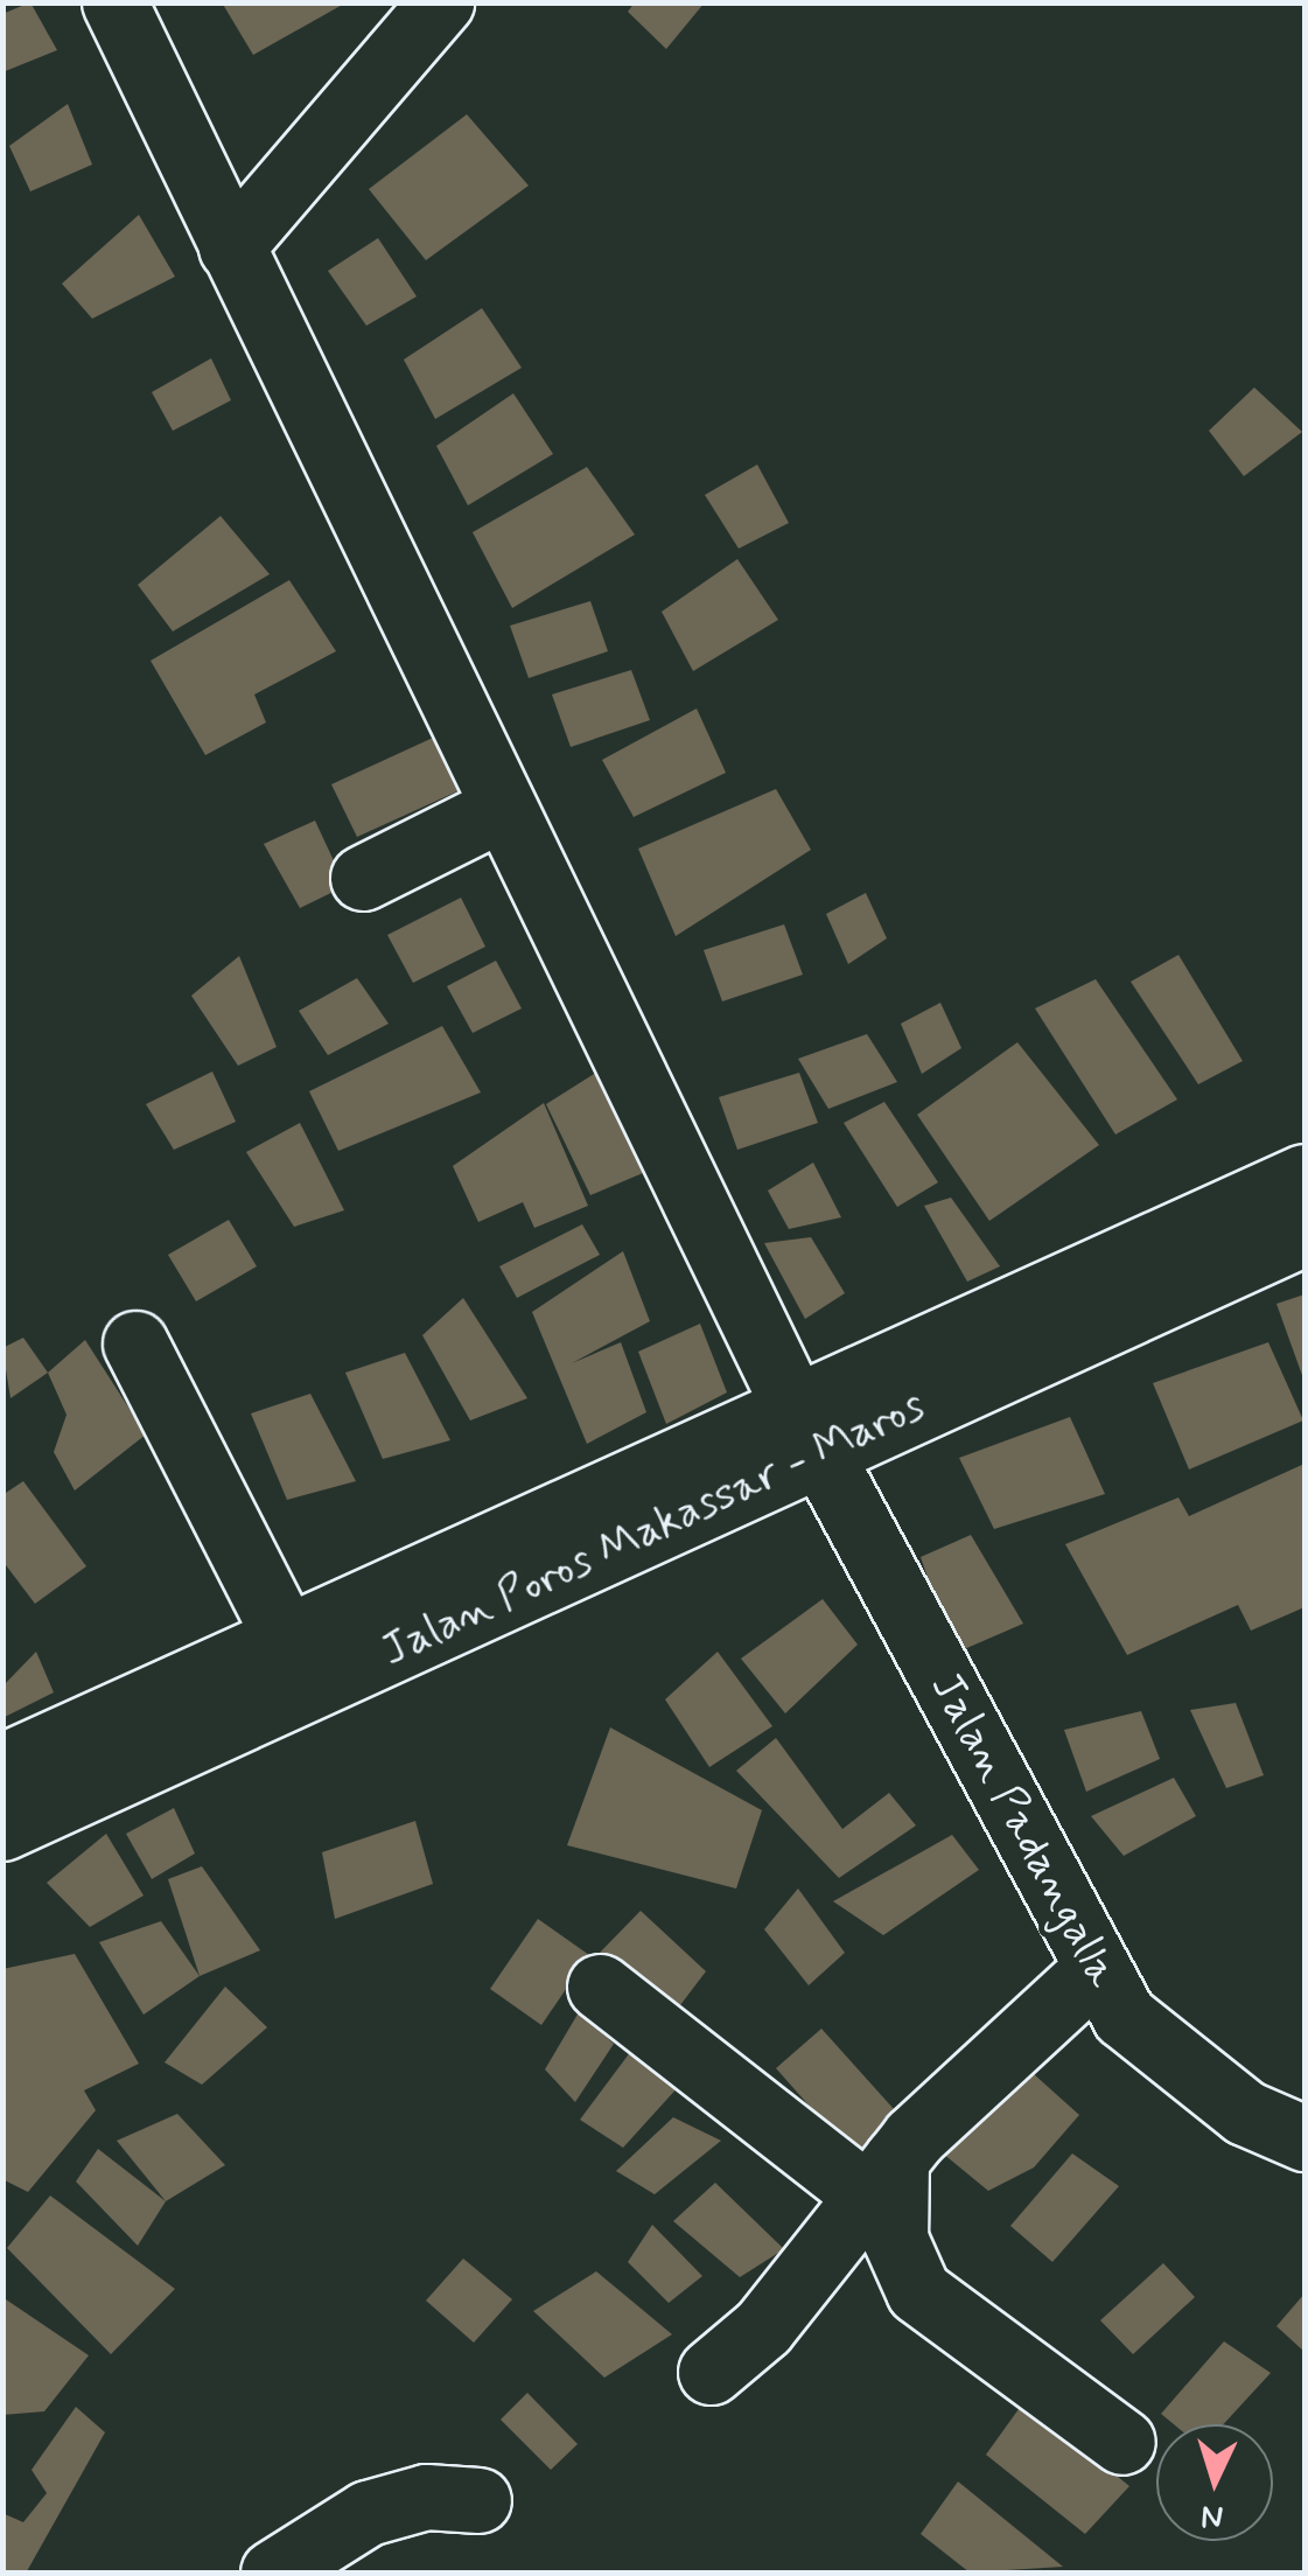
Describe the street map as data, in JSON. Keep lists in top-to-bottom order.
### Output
{
  "streets": {
    "main road": ["Jalan Poros Makassar - Maros", "Jalan Padangalla"]
  },
  "crossings": [
    ["Jalan Poros Makassar - Maros", "Jalan Padangalla"]
  ],
  "north": "bottom"
}
